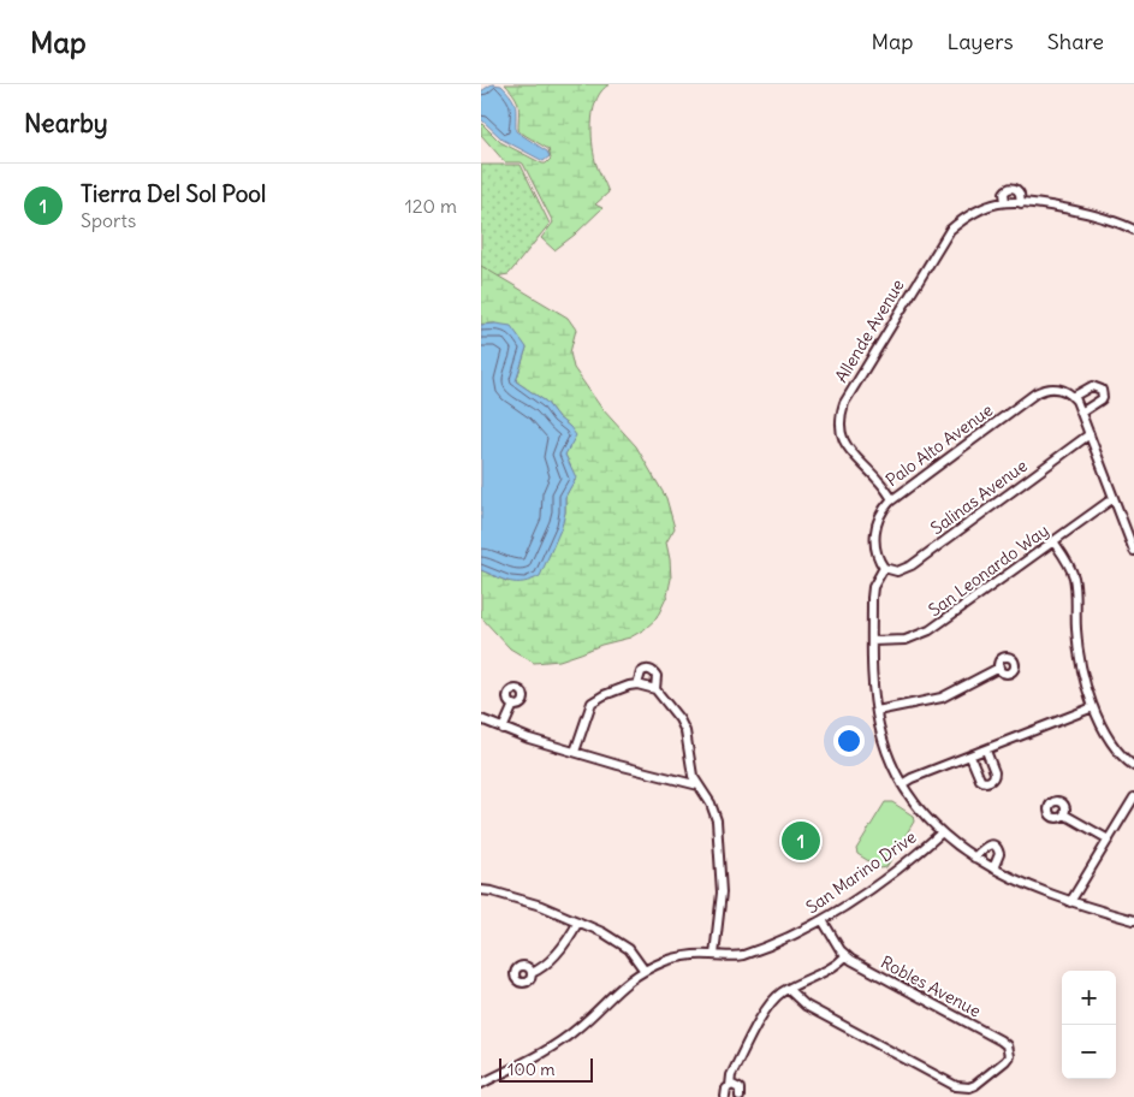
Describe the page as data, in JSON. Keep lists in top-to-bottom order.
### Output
{
  "streets": {
    "street": [
      "Allende Avenue",
      "Palo Alto Avenue",
      "Salinas Avenue",
      "San Leonardo Way",
      "San Marino Drive",
      "Robles Avenue"
    ]
  },
  "crossings": [
    ["Allende Avenue", "Palo Alto Avenue"],
    ["Palo Alto Avenue", "Salinas Avenue"],
    ["San Marino Drive", "Robles Avenue"]
  ],
  "scale_bar": "100 m",
  "page": {
    "header": "Map",
    "nav": ["Map", "Layers", "Share"],
    "heading": "Nearby",
    "list": [
      {
        "mark": "1",
        "name": "Tierra Del Sol Pool",
        "note": "Sports",
        "value": "120 m"
      }
    ],
    "pins": "1",
    "map_buttons": ["+", "−"],
    "scale": "100 m"
  }
}
